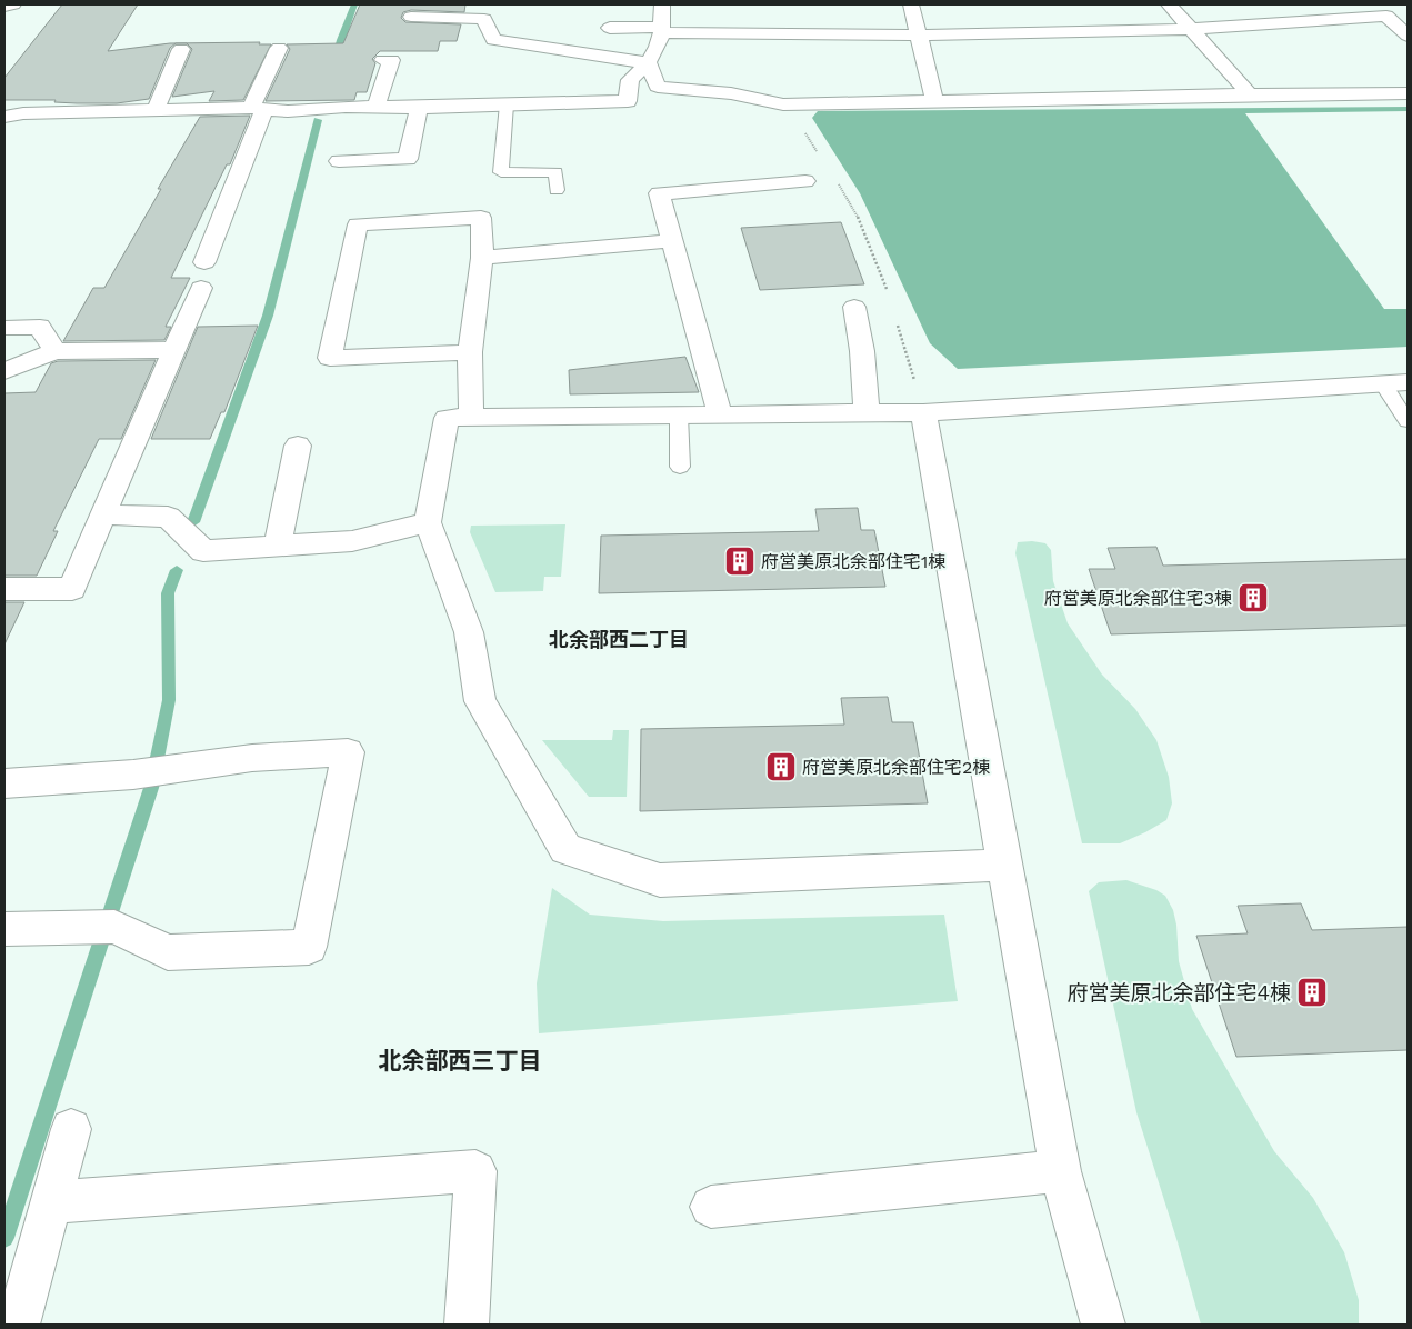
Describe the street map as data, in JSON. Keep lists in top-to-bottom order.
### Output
{
  "districts": ["北余部西二丁目", "北余部西三丁目"],
  "places": {
    "building": [
      "府営美原北余部住宅1棟",
      "府営美原北余部住宅3棟",
      "府営美原北余部住宅2棟",
      "府営美原北余部住宅4棟"
    ]
  }
}
